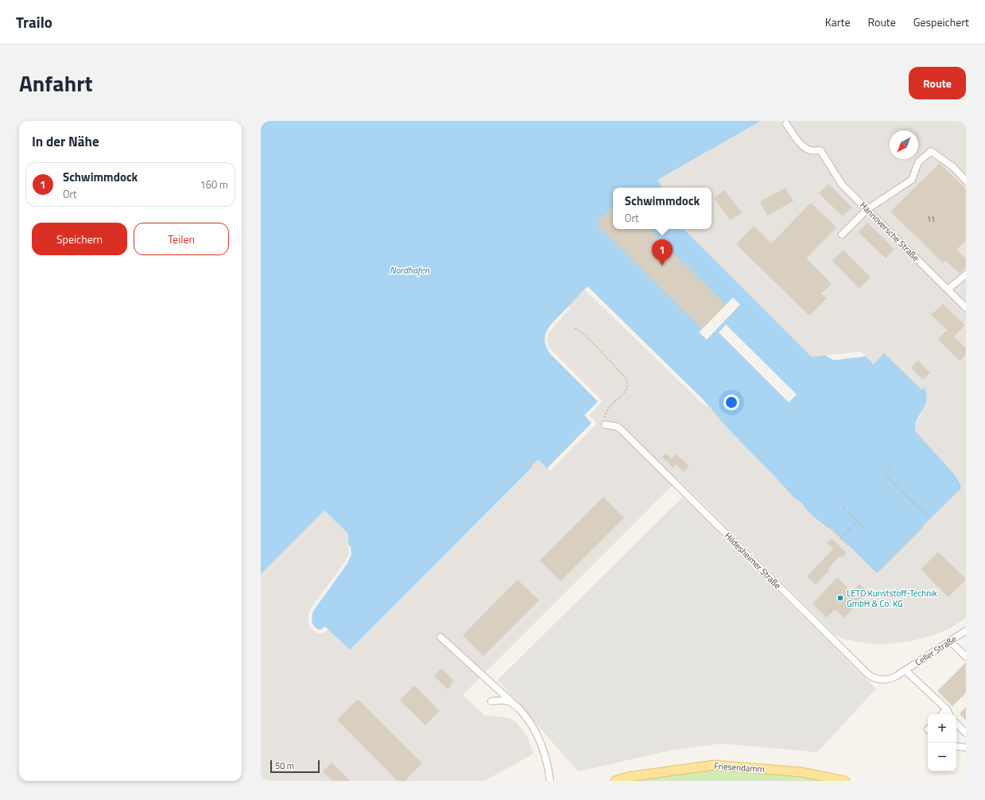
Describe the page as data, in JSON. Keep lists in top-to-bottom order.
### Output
{
  "streets": {
    "main road": ["Friesendamm"],
    "street": ["Hannoversche Straße", "Hildesheimer Straße", "Celler Straße"]
  },
  "crossings": [
    ["Hildesheimer Straße", "Celler Straße"]
  ],
  "water": ["Nordhafen"],
  "places": ["LETO Kunststoff-Technik GmbH & Co. KG"],
  "house_numbers": ["11"],
  "scale_bar": "50 m",
  "north": "bottom left",
  "page": {
    "header": "Trailo",
    "nav": ["Karte", "Route", "Gespeichert"],
    "title": "Anfahrt",
    "buttons": [
      "Route",
      ["Speichern", "Teilen"]
    ],
    "heading": "In der Nähe",
    "list": [
      {
        "mark": "1",
        "name": "Schwimmdock",
        "note": "Ort",
        "value": "160 m"
      }
    ],
    "popup": ["Schwimmdock", "Ort"],
    "pins": "1",
    "map_buttons": ["+", "−"],
    "scale": "50 m"
  }
}
